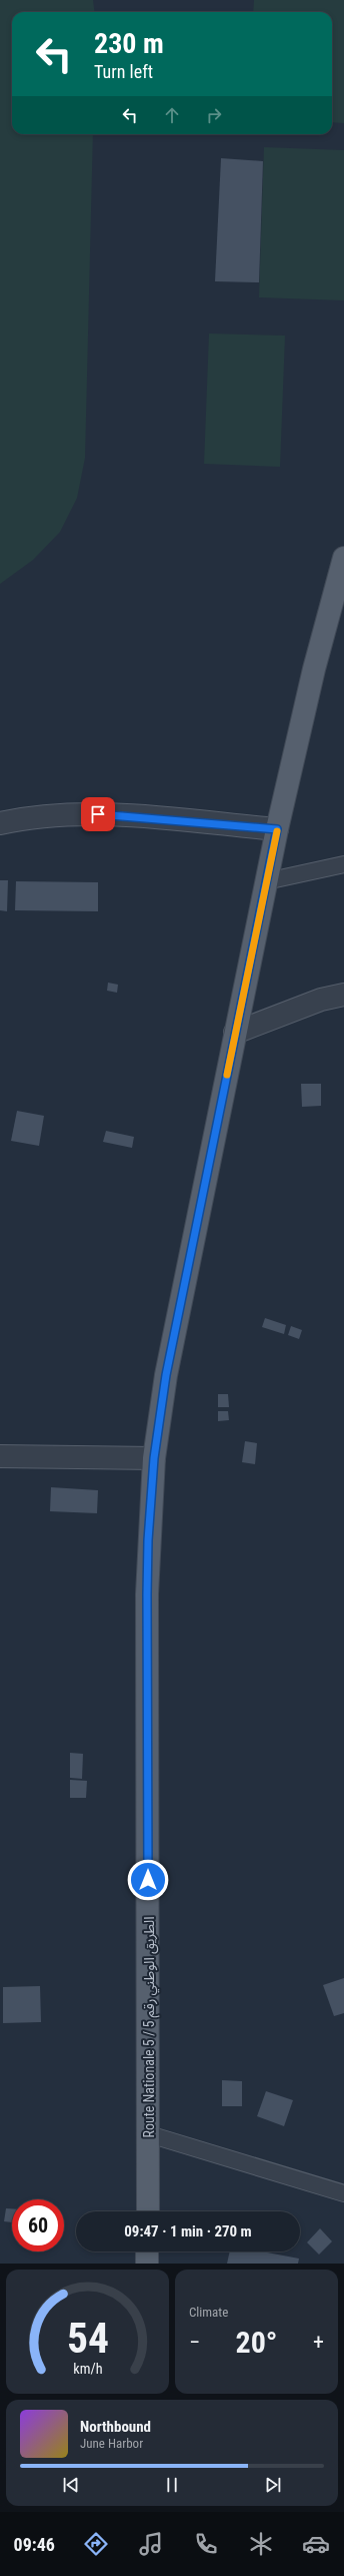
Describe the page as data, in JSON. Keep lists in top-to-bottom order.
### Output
{
  "streets": {
    "main road": ["Route Nationale 5 / الطريق الوطني رقم 5"]
  },
  "page": {
    "turn": ["230 m", "Turn left"],
    "limit": "60",
    "trip": "09:47 · 1 min · 270 m",
    "tile": "Climate",
    "heat": ["−", "20°", "+"],
    "song": ["Northbound", "June Harbor"],
    "tabs": "09:46",
    "gauge": ["54", "km/h"]
  }
}
